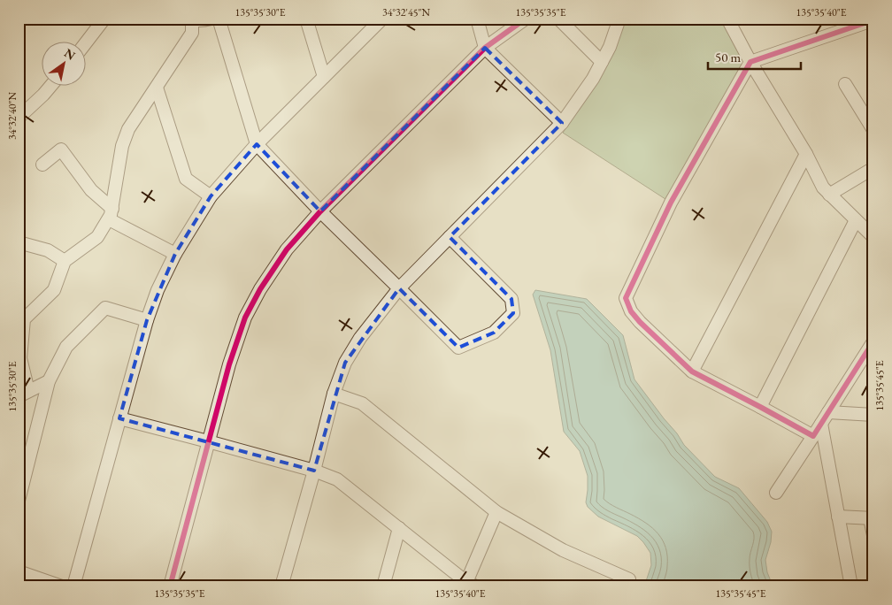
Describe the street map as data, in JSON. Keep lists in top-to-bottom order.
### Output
{
  "scale_bar": "50 m",
  "north": "top right",
  "coordinates": [
    "135°35'30\"E",
    "34°32'45\"N",
    "135°35'35\"E",
    "135°35'40\"E",
    "34°32'40\"N",
    "135°35'45\"E"
  ]
}
